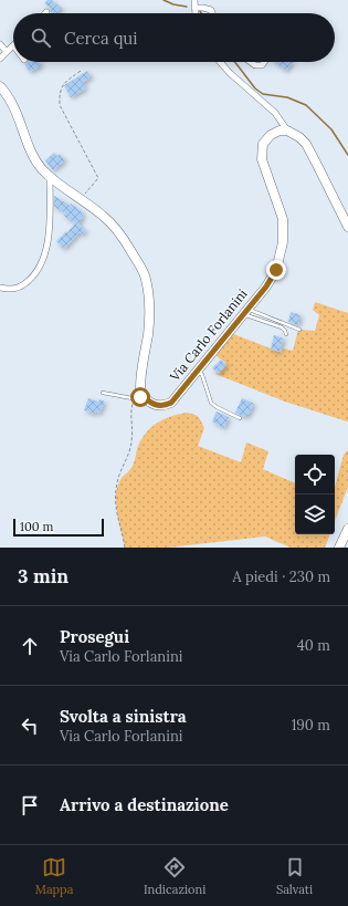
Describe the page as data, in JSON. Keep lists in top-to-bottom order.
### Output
{
  "streets": {
    "main road": ["Via Carlo Forlanini"]
  },
  "scale_bar": "100 m",
  "page": {
    "search": "Cerca qui",
    "scale": "100 m",
    "heading": ["3 min", "A piedi · 230 m"],
    "list": [
      ["Prosegui", "Via Carlo Forlanini", "40 m"],
      ["Svolta a sinistra", "Via Carlo Forlanini", "190 m"],
      "Arrivo a destinazione"
    ],
    "nav": ["Mappa", "Indicazioni", "Salvati"]
  }
}
